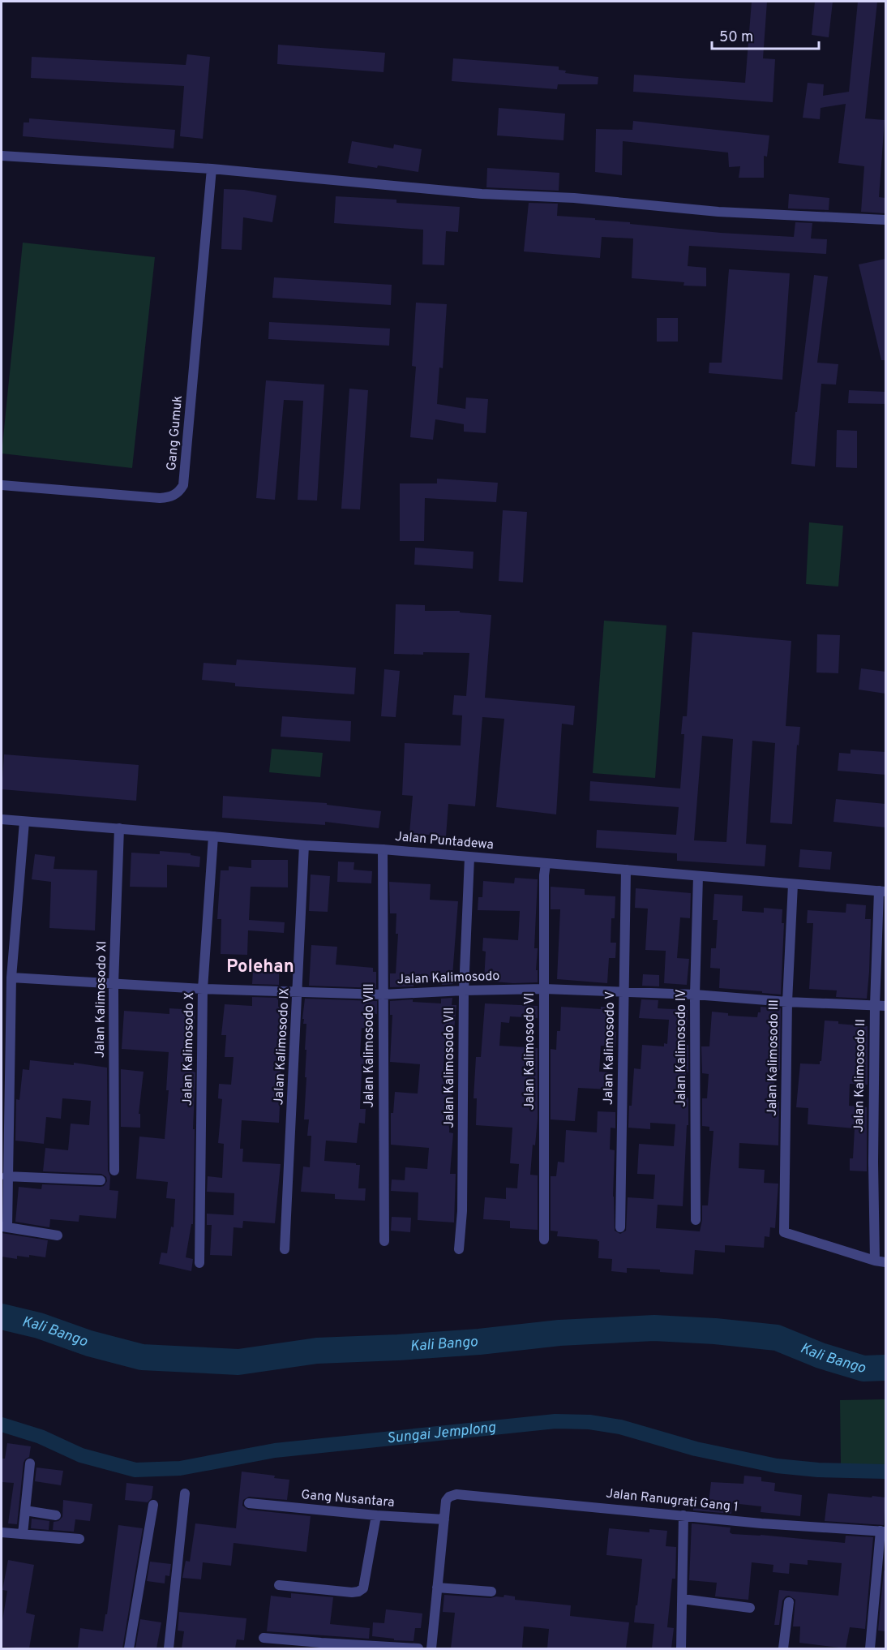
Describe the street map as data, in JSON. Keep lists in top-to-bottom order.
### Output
{
  "streets": {
    "street": [
      "Gang Gumuk",
      "Jalan Puntadewa",
      "Jalan Kalimosodo",
      "Jalan Kalimosodo XI",
      "Jalan Kalimosodo VIII",
      "Jalan Kalimosodo IX",
      "Jalan Kalimosodo V",
      "Jalan Kalimosodo IV",
      "Jalan Kalimosodo X",
      "Jalan Kalimosodo VI",
      "Jalan Kalimosodo III",
      "Jalan Kalimosodo VII",
      "Jalan Kalimosodo II",
      "Gang Nusantara",
      "Jalan Ranugrati Gang 1"
    ]
  },
  "crossings": [
    ["Jalan Puntadewa", "Jalan Kalimosodo XI"],
    ["Jalan Puntadewa", "Jalan Kalimosodo VIII"],
    ["Jalan Puntadewa", "Jalan Kalimosodo IX"],
    ["Jalan Puntadewa", "Jalan Kalimosodo V"],
    ["Jalan Puntadewa", "Jalan Kalimosodo IV"],
    ["Jalan Puntadewa", "Jalan Kalimosodo X"],
    ["Jalan Puntadewa", "Jalan Kalimosodo VI"],
    ["Jalan Puntadewa", "Jalan Kalimosodo III"],
    ["Jalan Puntadewa", "Jalan Kalimosodo VII"],
    ["Jalan Puntadewa", "Jalan Kalimosodo II"],
    ["Jalan Kalimosodo", "Jalan Kalimosodo XI"],
    ["Jalan Kalimosodo", "Jalan Kalimosodo VIII"],
    ["Jalan Kalimosodo", "Jalan Kalimosodo IX"],
    ["Jalan Kalimosodo", "Jalan Kalimosodo V"],
    ["Jalan Kalimosodo", "Jalan Kalimosodo IV"],
    ["Jalan Kalimosodo", "Jalan Kalimosodo X"],
    ["Jalan Kalimosodo", "Jalan Kalimosodo VI"],
    ["Jalan Kalimosodo", "Jalan Kalimosodo III"],
    ["Jalan Kalimosodo", "Jalan Kalimosodo VII"],
    ["Jalan Kalimosodo", "Jalan Kalimosodo II"],
    ["Jalan Kalimosodo III", "Jalan Kalimosodo II"],
    ["Gang Nusantara", "Jalan Ranugrati Gang 1"]
  ],
  "districts": ["Polehan"],
  "water": ["Kali Bango", "Sungai Jemplong"],
  "scale_bar": "50 m"
}
